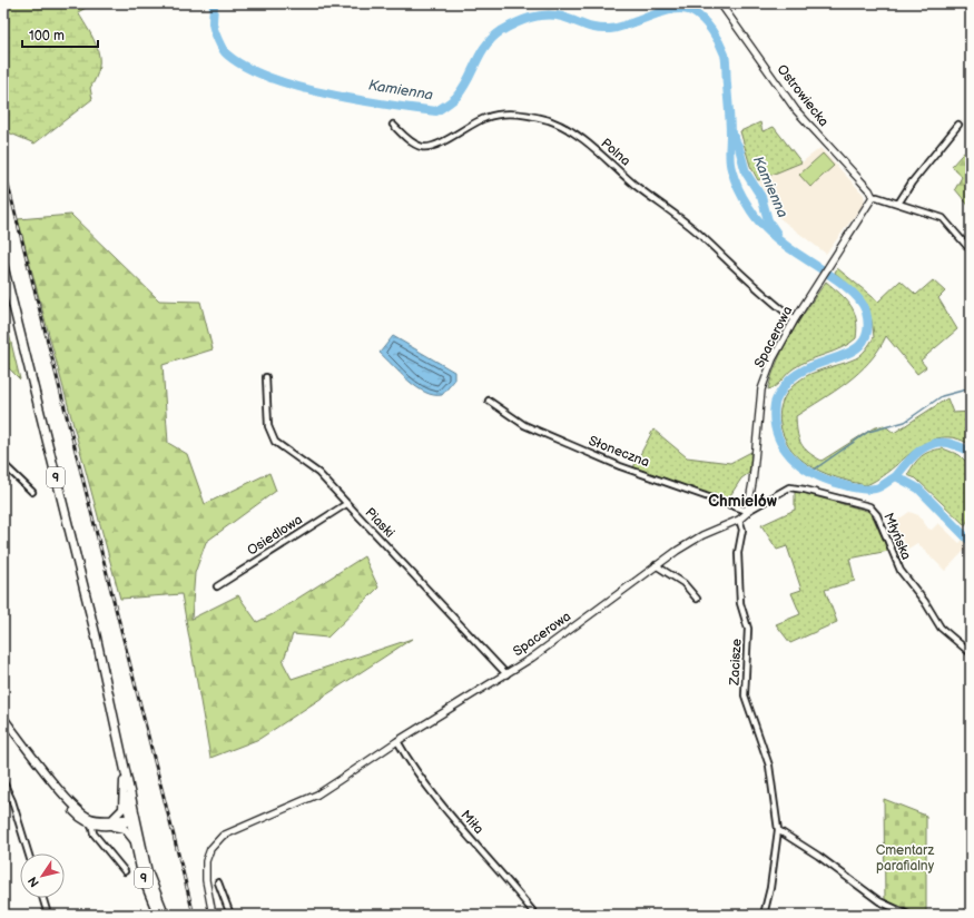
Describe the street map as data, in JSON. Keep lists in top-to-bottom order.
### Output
{
  "streets": {
    "main road": ["9"],
    "street": [
      "Ostrowiecka",
      "Polna",
      "Spacerowa",
      "Słoneczna",
      "Piaski",
      "Osiedlowa",
      "Młyńska",
      "Zacisze",
      "Miła"
    ]
  },
  "crossings": [
    ["Ostrowiecka", "Spacerowa"],
    ["Polna", "Spacerowa"],
    ["Spacerowa", "Słoneczna"],
    ["Spacerowa", "Piaski"],
    ["Spacerowa", "Młyńska"],
    ["Spacerowa", "Zacisze"],
    ["Spacerowa", "Miła"],
    ["Słoneczna", "Młyńska"],
    ["Piaski", "Osiedlowa"]
  ],
  "districts": ["Chmielów"],
  "water": ["Kamienna"],
  "parks": ["Cmentarz parafialny"],
  "scale_bar": "100 m",
  "north": "bottom left"
}
